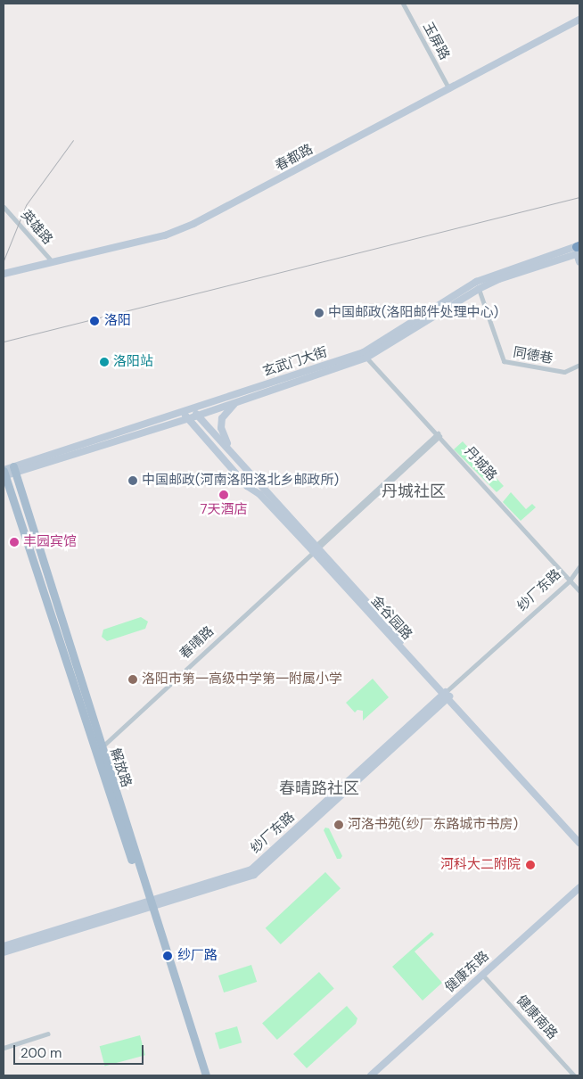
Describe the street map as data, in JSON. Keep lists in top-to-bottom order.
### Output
{
  "streets": {
    "main road": [
      "春都路",
      "玄武门大街",
      "纱厂东路",
      "金谷园路",
      "解放路",
      "健康东路"
    ],
    "street": [
      "玉屏路",
      "英雄路",
      "同德巷",
      "丹城路",
      "春晴路",
      "健康南路"
    ]
  },
  "crossings": [
    ["玉屏路", "春都路"],
    ["春都路", "英雄路"],
    ["同德巷", "玄武门大街"],
    ["玄武门大街", "丹城路"],
    ["玄武门大街", "金谷园路"],
    ["玄武门大街", "解放路"],
    ["丹城路", "纱厂东路"],
    ["丹城路", "春晴路"],
    ["纱厂东路", "金谷园路"],
    ["纱厂东路", "解放路"],
    ["金谷园路", "春晴路"],
    ["春晴路", "解放路"],
    ["健康东路", "健康南路"]
  ],
  "districts": ["丹城社区", "春晴路社区"],
  "places": [
    "中国邮政(洛阳邮件处理中心)",
    "洛阳",
    "洛阳站",
    "中国邮政(河南洛阳洛北乡邮政所)",
    "7天酒店",
    "丰园宾馆",
    "洛阳市第一高级中学第一附属小学",
    "河洛书苑(纱厂东路城市书房)",
    "河科大二附院",
    "纱厂路"
  ],
  "scale_bar": "200 m"
}
